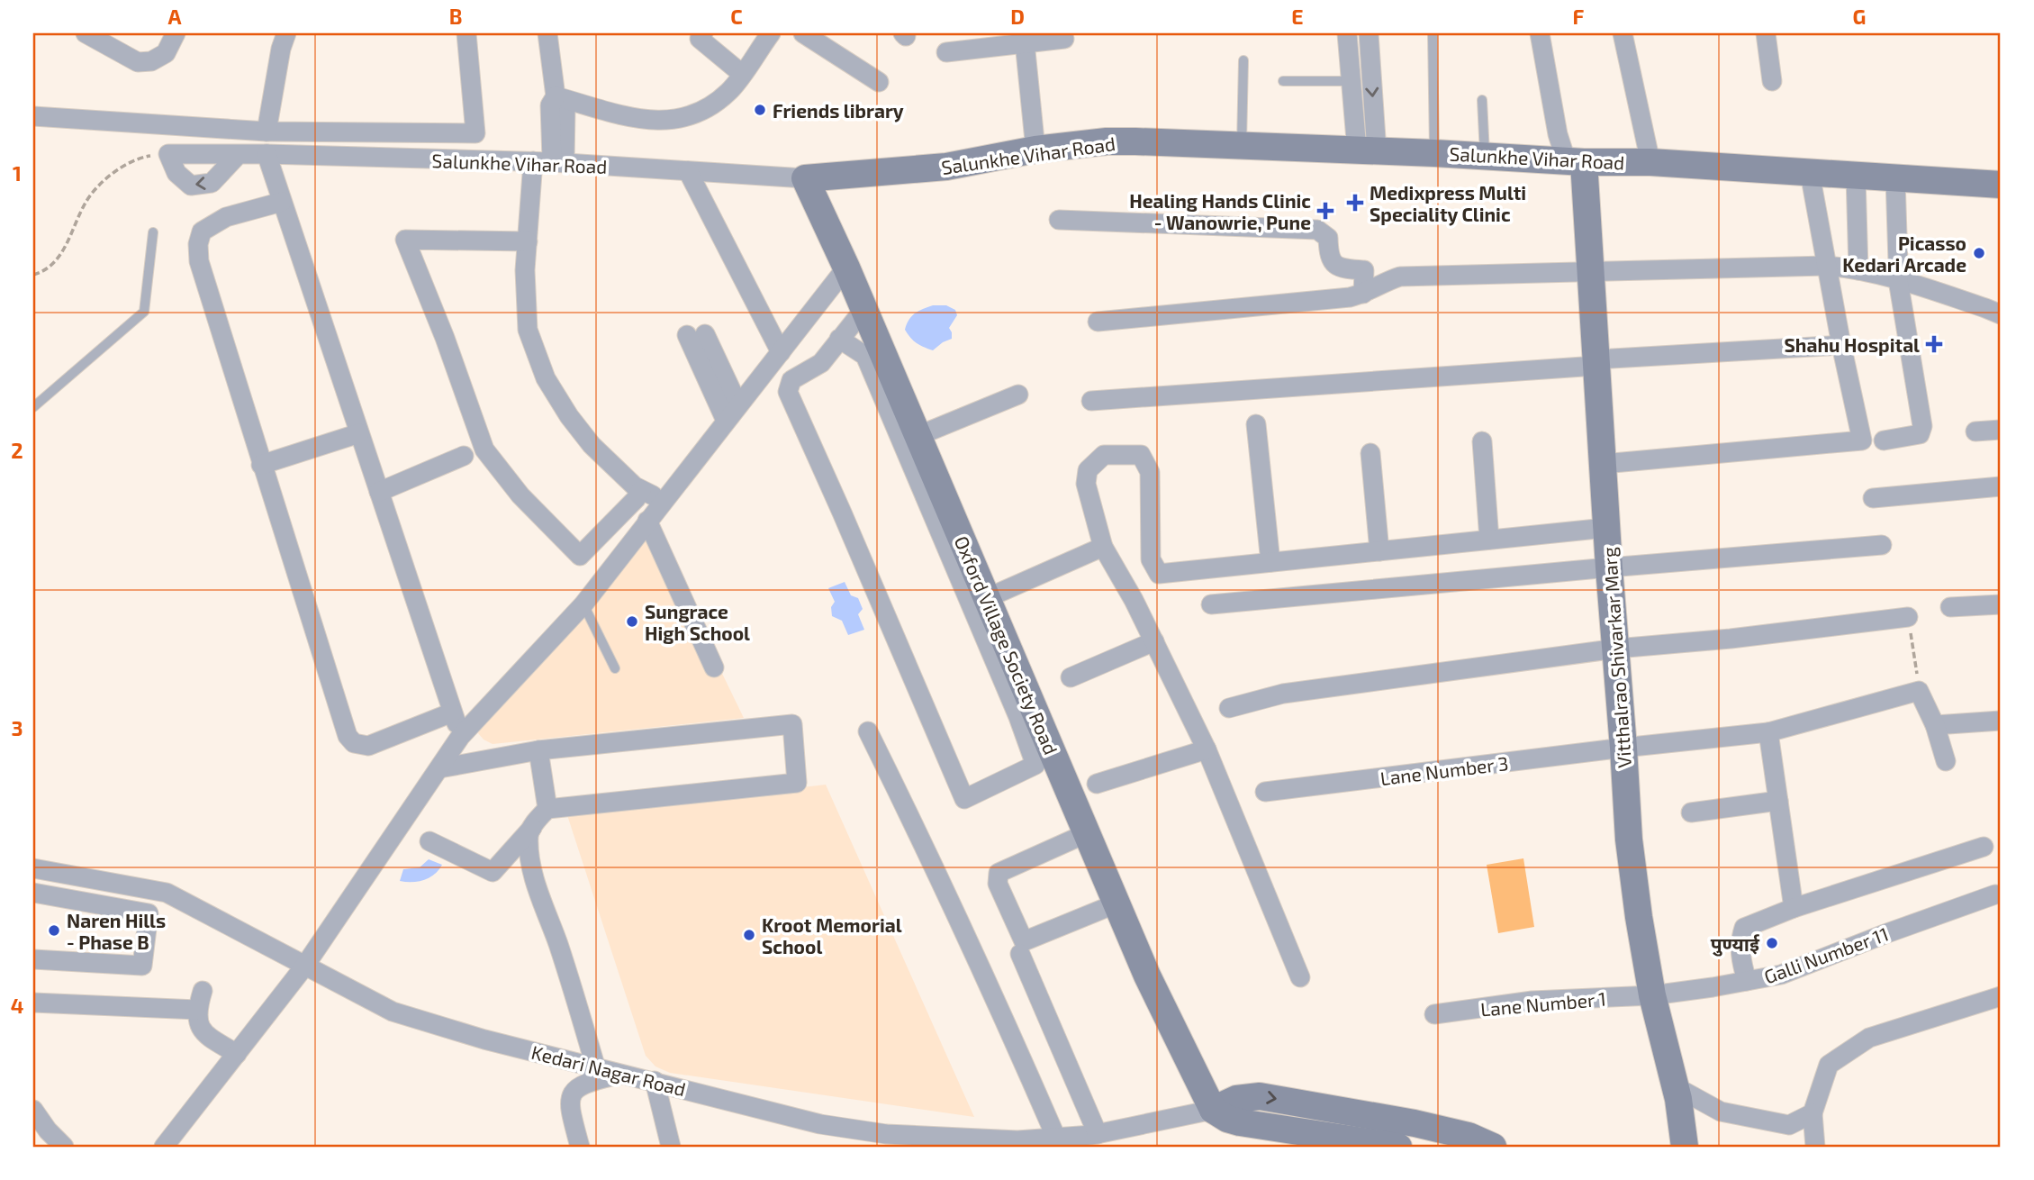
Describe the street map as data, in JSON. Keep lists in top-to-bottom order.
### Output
{
  "streets": {
    "street": [
      "Salunkhe Vihar Road",
      "Oxford Village Society Road",
      "Vitthalrao Shivarkar Marg",
      "Lane Number 3",
      "Galli Number 11",
      "Lane Number 1",
      "Kedari Nagar Road"
    ]
  },
  "crossings": [
    ["Salunkhe Vihar Road", "Oxford Village Society Road"],
    ["Salunkhe Vihar Road", "Vitthalrao Shivarkar Marg"],
    ["Oxford Village Society Road", "Kedari Nagar Road"],
    ["Vitthalrao Shivarkar Marg", "Lane Number 3"],
    ["Vitthalrao Shivarkar Marg", "Galli Number 11"],
    ["Vitthalrao Shivarkar Marg", "Lane Number 1"],
    ["Galli Number 11", "Lane Number 1"]
  ],
  "places": {
    "other": [
      "Friends library",
      "Picasso Kedari Arcade",
      "Sungrace High School",
      "Naren Hills - Phase B",
      "Kroot Memorial School",
      "पुण्याई"
    ],
    "health": ["Medixpress Multi Speciality Clinic", "Healing Hands Clinic - Wanowrie, Pune", "Shahu Hospital"]
  },
  "grid": {
    "columns": [
      "A",
      "B",
      "C",
      "D",
      "E",
      "F",
      "G"
    ],
    "rows": [
      "1",
      "2",
      "3",
      "4"
    ]
  }
}
